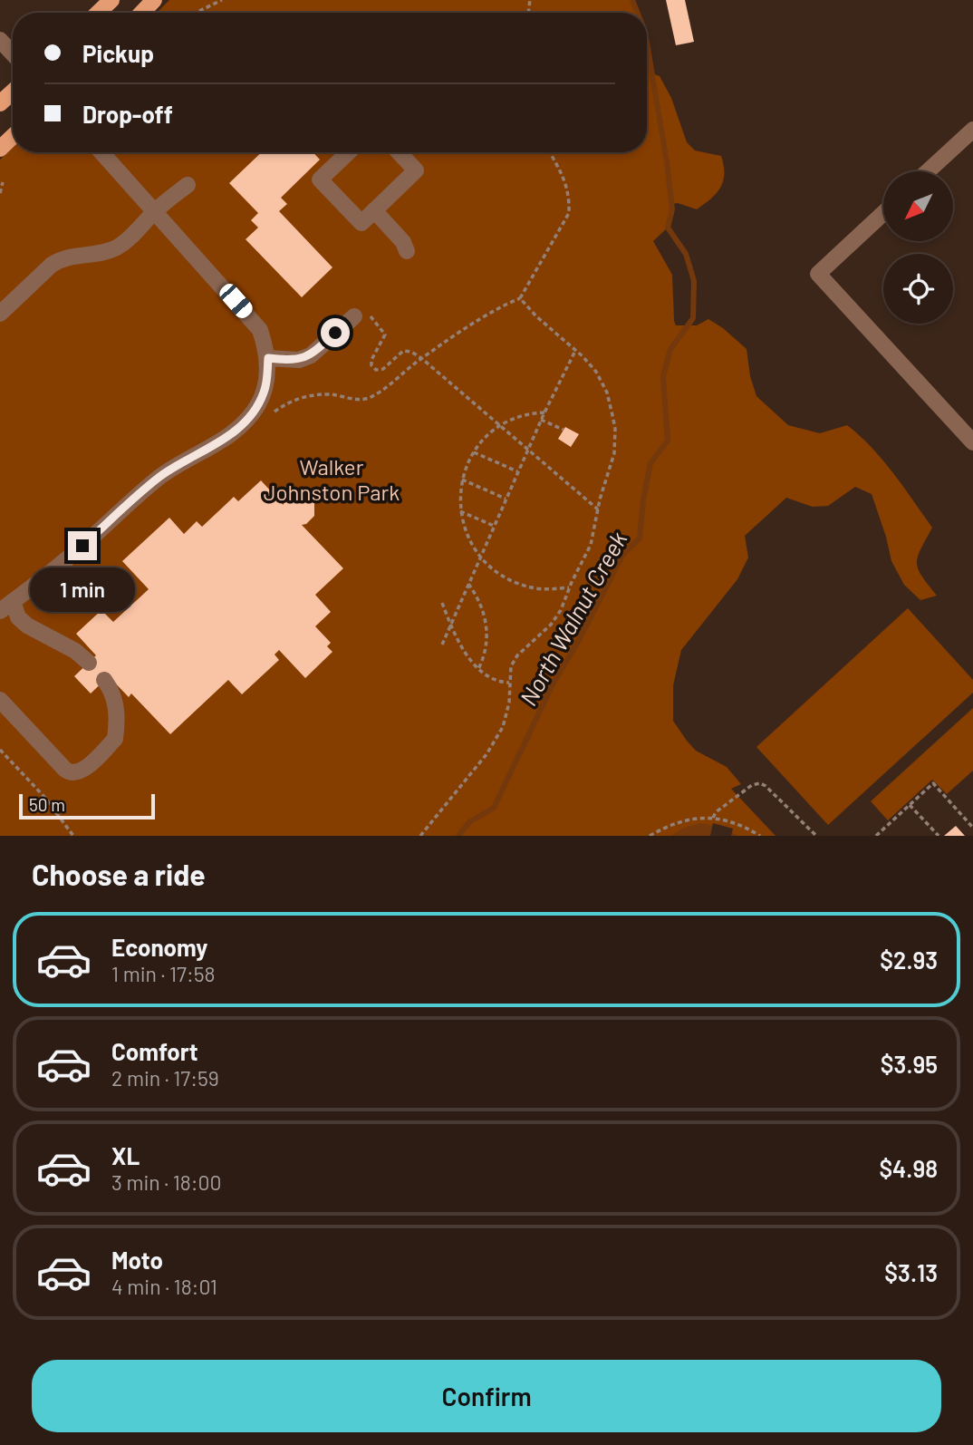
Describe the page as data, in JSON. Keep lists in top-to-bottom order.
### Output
{
  "water": ["North Walnut Creek"],
  "parks": ["Walker Johnston Park"],
  "scale_bar": "50 m",
  "north": "bottom left",
  "page": {
    "banner": ["Pickup", "Drop-off"],
    "bubble": "1 min",
    "scale": "50 m",
    "heading": "Choose a ride",
    "list": [
      {
        "name": "Economy",
        "note": "1 min · 17:58",
        "value": "$2.93"
      },
      {
        "name": "Comfort",
        "note": "2 min · 17:59",
        "value": "$3.95"
      },
      {
        "name": "XL",
        "note": "3 min · 18:00",
        "value": "$4.98"
      },
      {
        "name": "Moto",
        "note": "4 min · 18:01",
        "value": "$3.13"
      }
    ],
    "buttons": "Confirm"
  }
}
